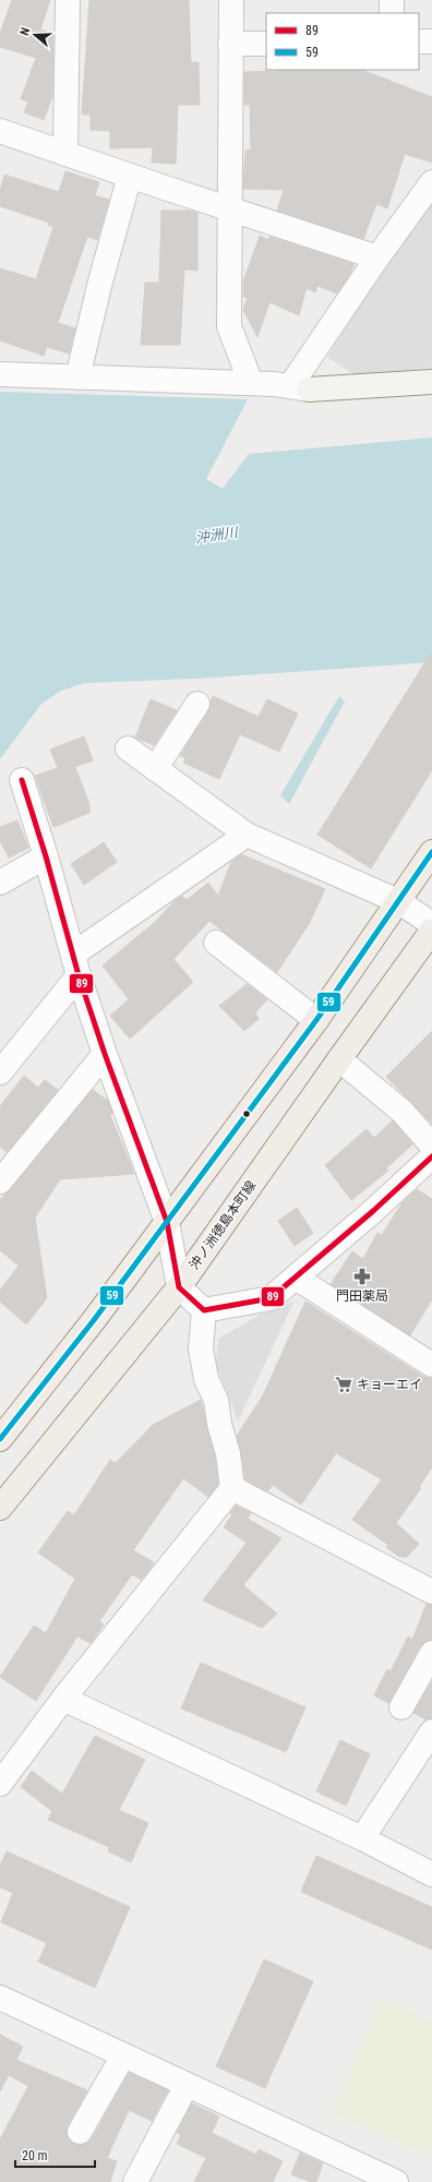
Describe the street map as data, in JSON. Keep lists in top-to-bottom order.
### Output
{
  "streets": {
    "main road": ["沖ノ洲徳島本町線"]
  },
  "water": ["沖洲川"],
  "places": {
    "pharmacy": ["門田薬局"],
    "supermarket": ["キョーエイ"]
  },
  "lines": ["transit line 89", "transit line 59"],
  "legend": ["89", "59"],
  "scale_bar": "20 m",
  "north": "left"
}
